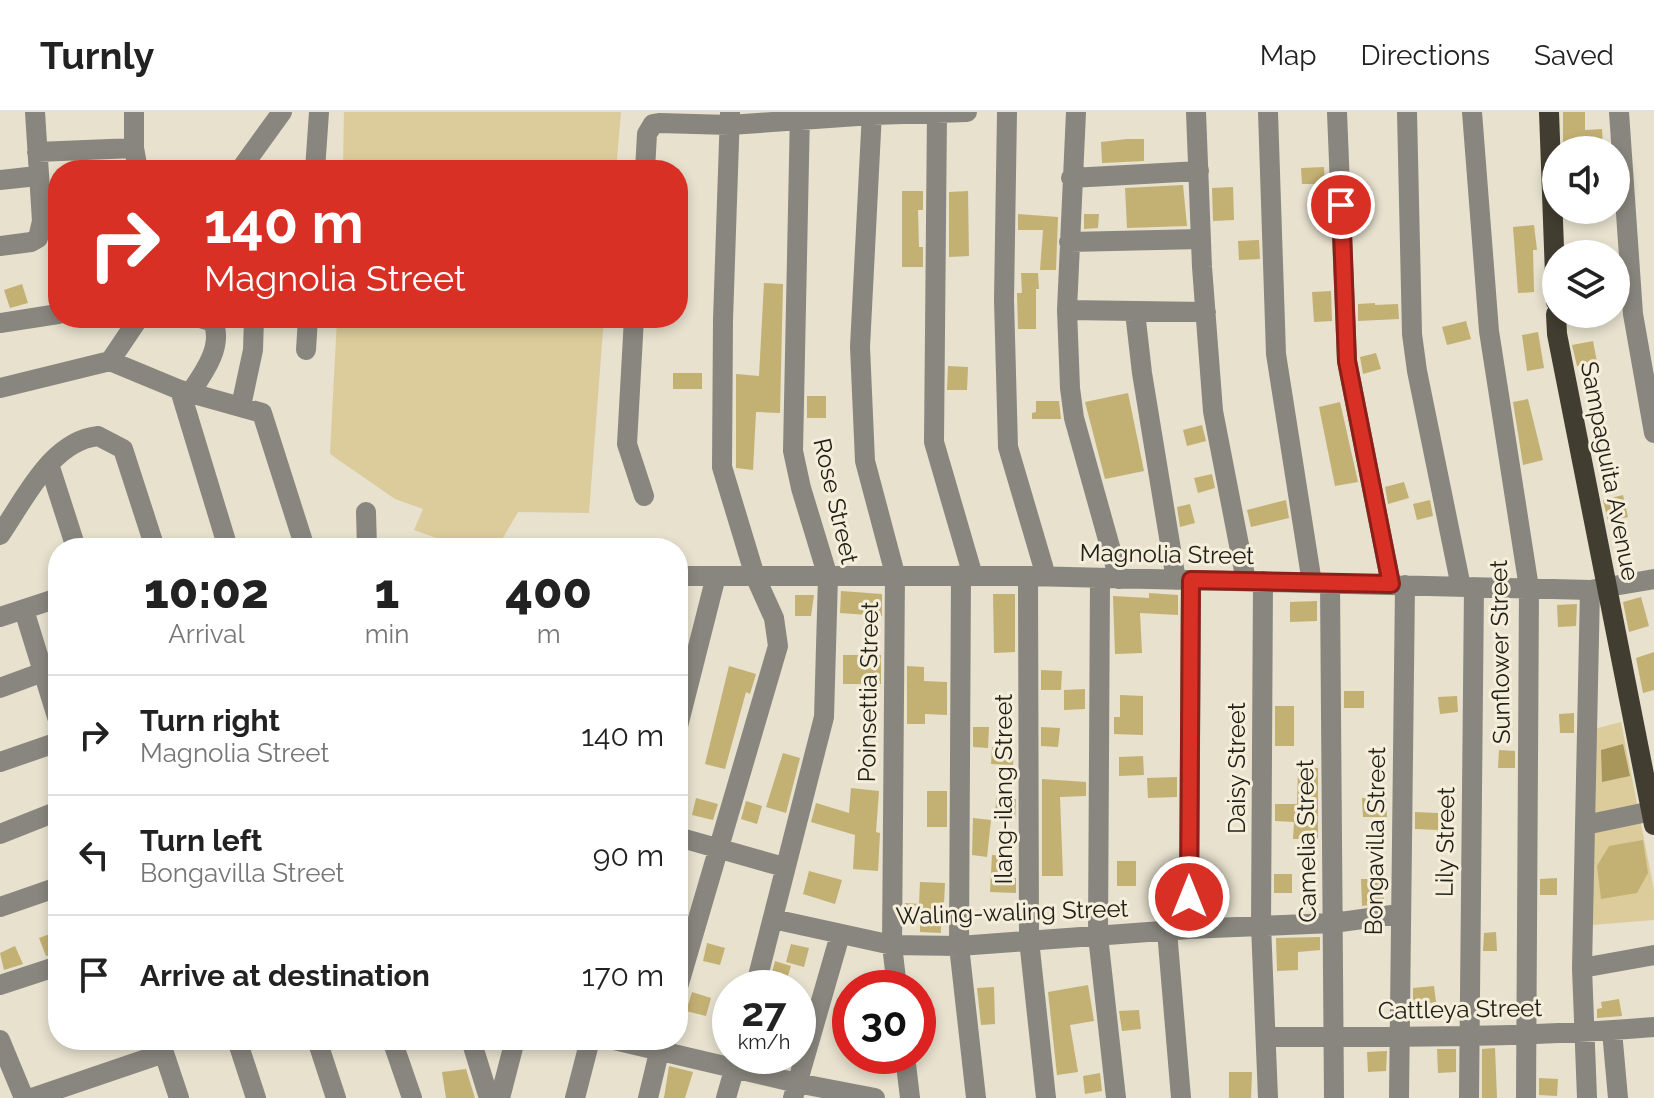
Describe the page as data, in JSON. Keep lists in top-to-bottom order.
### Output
{
  "streets": {
    "main road": ["Sampaguita Avenue"],
    "street": [
      "Rose Street",
      "Magnolia Street",
      "Sunflower Street",
      "Poinsettia Street",
      "Daisy Street",
      "Ilang-ilang Street",
      "Camelia Street",
      "Bongavilla Street",
      "Lily Street",
      "Waling-waling Street",
      "Cattleya Street"
    ]
  },
  "crossings": [
    ["Sampaguita Avenue", "Magnolia Street"],
    ["Rose Street", "Magnolia Street"],
    ["Rose Street", "Waling-waling Street"],
    ["Magnolia Street", "Sunflower Street"],
    ["Magnolia Street", "Poinsettia Street"],
    ["Magnolia Street", "Daisy Street"],
    ["Magnolia Street", "Ilang-ilang Street"],
    ["Magnolia Street", "Camelia Street"],
    ["Magnolia Street", "Bongavilla Street"],
    ["Magnolia Street", "Lily Street"],
    ["Sunflower Street", "Cattleya Street"],
    ["Poinsettia Street", "Waling-waling Street"],
    ["Daisy Street", "Waling-waling Street"],
    ["Daisy Street", "Cattleya Street"],
    ["Ilang-ilang Street", "Waling-waling Street"],
    ["Camelia Street", "Waling-waling Street"],
    ["Camelia Street", "Cattleya Street"],
    ["Bongavilla Street", "Waling-waling Street"],
    ["Bongavilla Street", "Cattleya Street"],
    ["Lily Street", "Cattleya Street"]
  ],
  "page": {
    "header": "Turnly",
    "nav": ["Map", "Directions", "Saved"],
    "turn": ["140 m", "Magnolia Street"],
    "eta": [
      "10:02",
      "Arrival",
      "1",
      "min",
      "400",
      "m"
    ],
    "list": [
      {
        "name": "Turn right",
        "note": "Magnolia Street",
        "value": "140 m"
      },
      {
        "name": "Turn left",
        "note": "Bongavilla Street",
        "value": "90 m"
      },
      {
        "name": "Arrive at destination",
        "value": "170 m"
      }
    ],
    "speed": "27 km/h",
    "limit": "30"
  }
}
